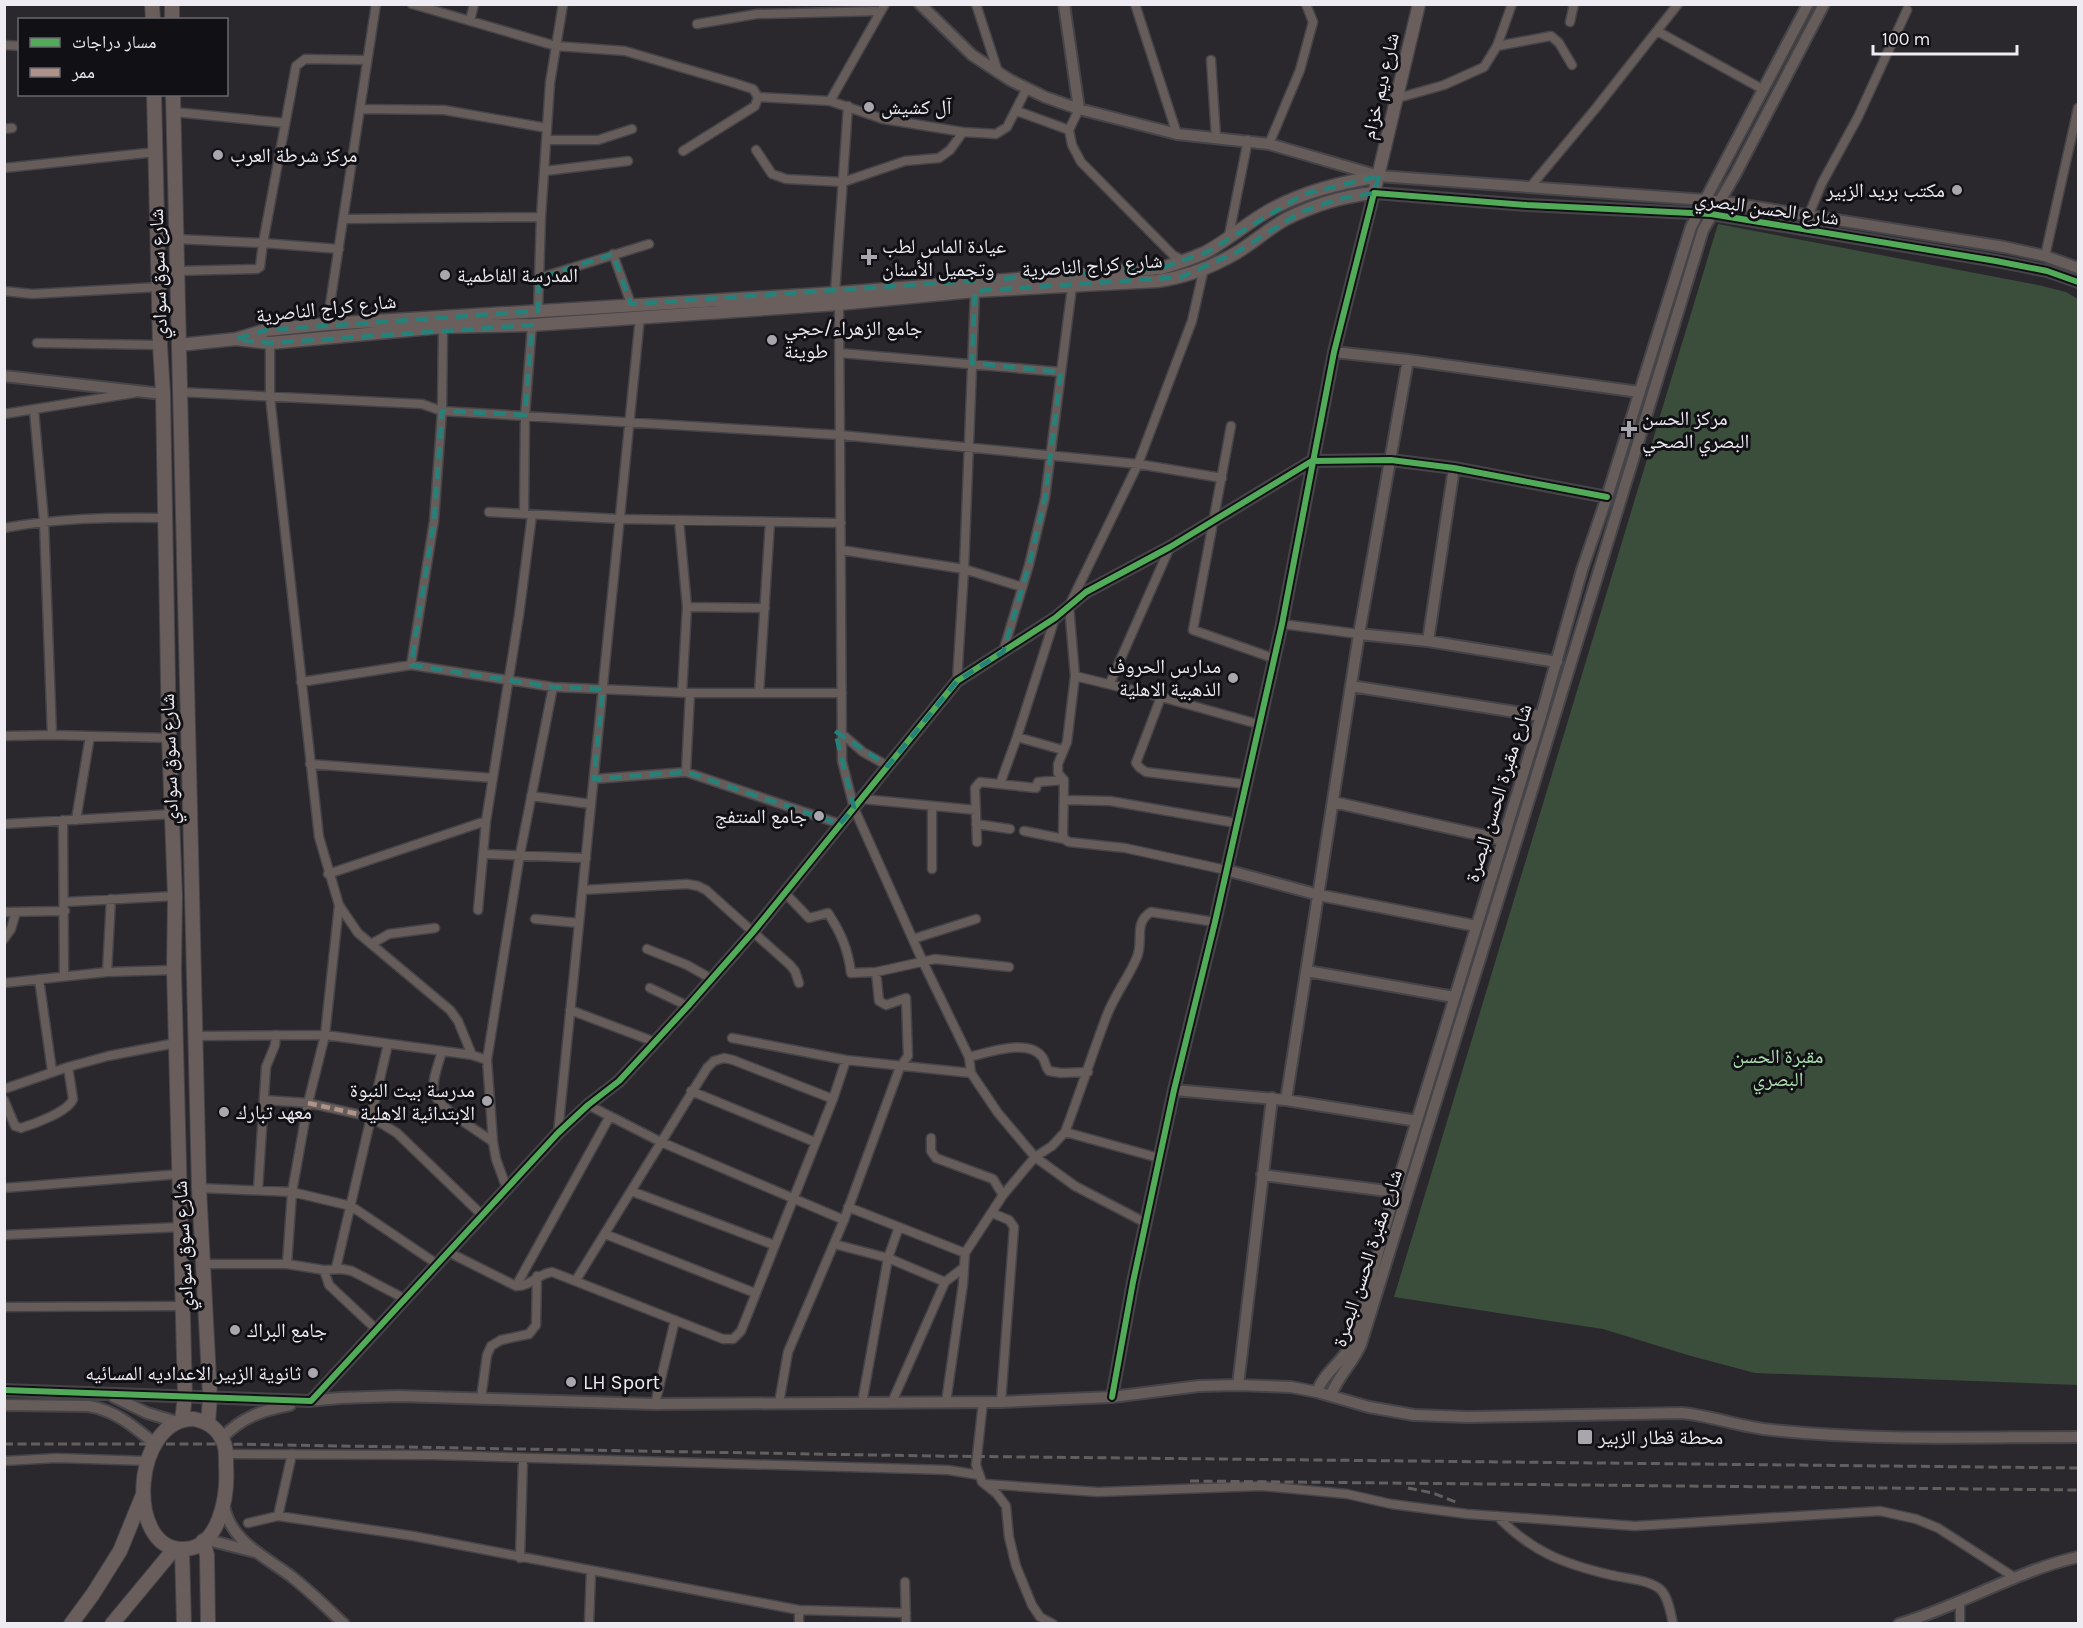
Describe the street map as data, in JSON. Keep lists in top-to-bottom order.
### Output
{
  "streets": {
    "main road": ["شارع ديم خزام", "شارع كراج الناصرية", "شارع سوق سوادي"],
    "street": ["شارع الحسن البصري", "شارع مقبرة الحسن البصرة"]
  },
  "crossings": [
    ["شارع ديم خزام", "شارع الحسن البصري"],
    ["شارع ديم خزام", "شارع كراج الناصرية"],
    ["شارع الحسن البصري", "شارع كراج الناصرية"],
    ["شارع الحسن البصري", "شارع مقبرة الحسن البصرة"]
  ],
  "parks": ["مقبرة الحسن البصري"],
  "places": {
    "other": [
      "آل كشيش",
      "مركز شرطة العرب",
      "مكتب بريد الزبير",
      "المدرسة الفاطمية",
      "جامع الزهراء/حجي طوينة",
      "مدارس الحروف الذهبية الاهلية",
      "جامع المنتفج",
      "مدرسة بيت النبوة الابتدائية الاهلية",
      "معهد تبارك",
      "جامع البراك",
      "ثانوية الزبير الاعداديه المسائيه",
      "LH Sport"
    ],
    "health": ["عيادة الماس لطب وتجميل الأسنان", "مركز الحسن البصري الصحي"],
    "transit": ["محطة قطار الزبير"]
  },
  "legend": ["مسار دراجات", "ممر"],
  "scale_bar": "100 m"
}
